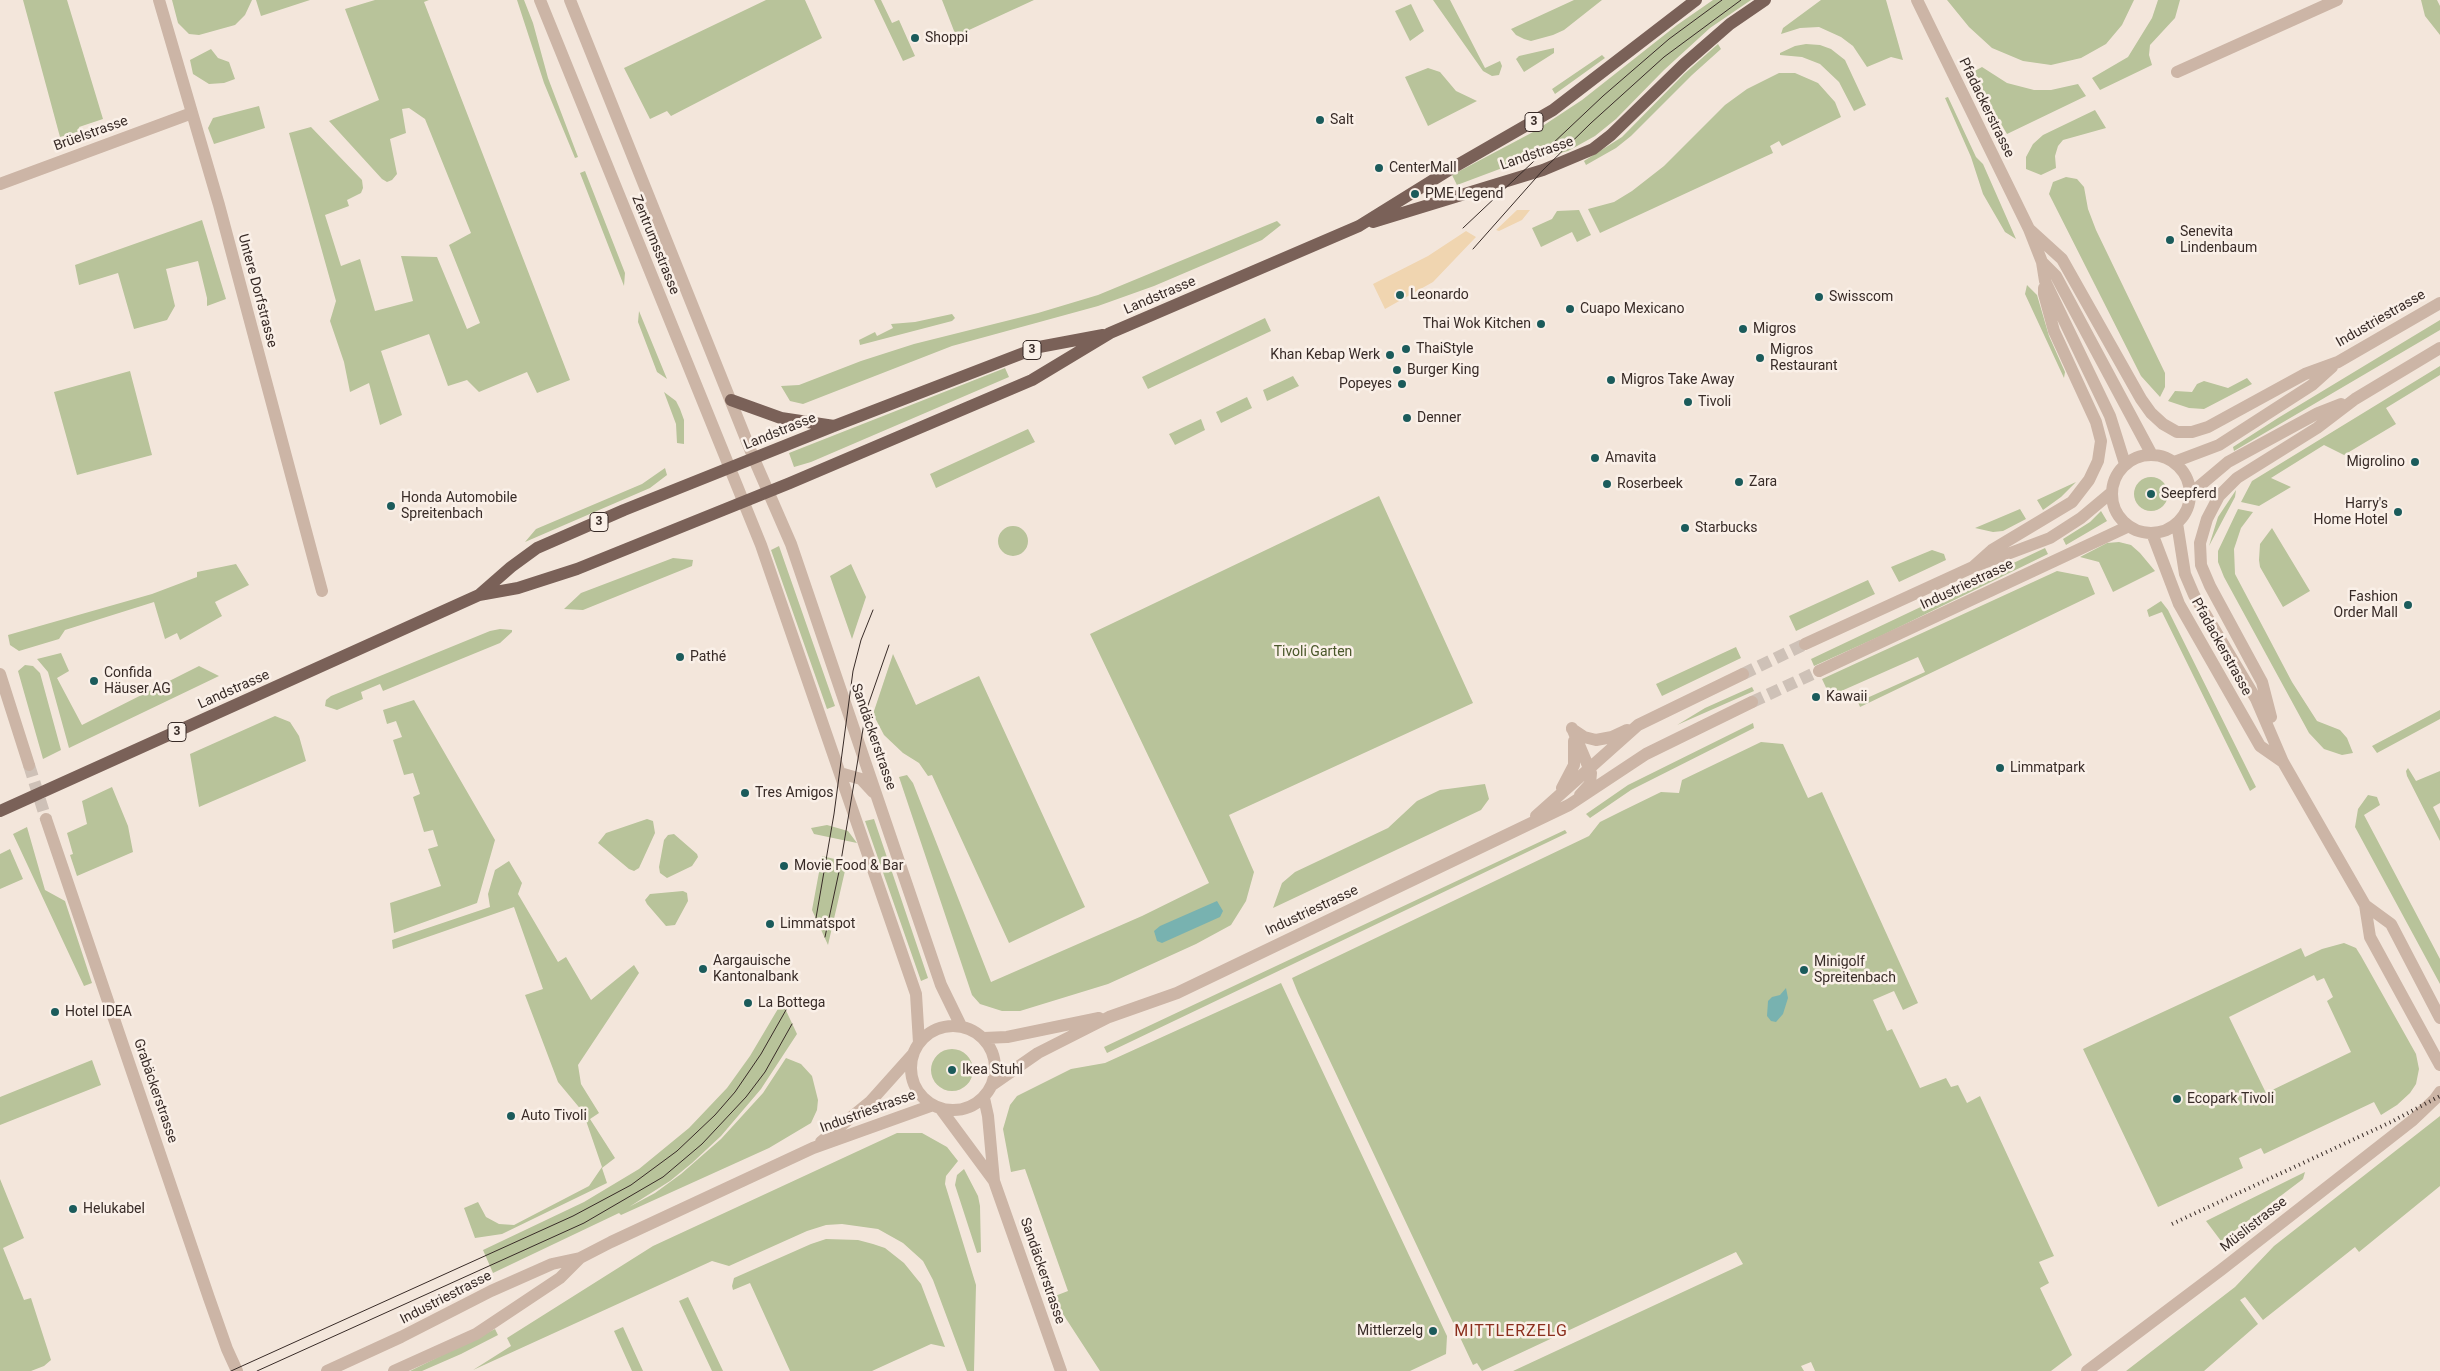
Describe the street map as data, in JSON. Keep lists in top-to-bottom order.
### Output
{
  "streets": {
    "main road": ["3", "Landstrasse"],
    "street": [
      "Pfadackerstrasse",
      "Brüelstrasse",
      "Zentrumsstrasse",
      "Untere Dorfstrasse",
      "Industriestrasse",
      "Sandäckerstrasse",
      "Grabäckerstrasse",
      "Müslistrasse"
    ]
  },
  "crossings": [
    ["Pfadackerstrasse", "Industriestrasse"],
    ["Brüelstrasse", "Untere Dorfstrasse"],
    ["Landstrasse", "Zentrumsstrasse"],
    ["Landstrasse", "Sandäckerstrasse"],
    ["Zentrumsstrasse", "Sandäckerstrasse"],
    ["Industriestrasse", "Sandäckerstrasse"]
  ],
  "districts": ["MITTLERZELG"],
  "parks": ["Tivoli Garten"],
  "places": [
    "Shoppi",
    "Salt",
    "CenterMall",
    "PME Legend",
    "Senevita Lindenbaum",
    "Leonardo",
    "Swisscom",
    "Cuapo Mexicano",
    "Thai Wok Kitchen",
    "Migros",
    "ThaiStyle",
    "Khan Kebap Werk",
    "Migros Restaurant",
    "Burger King",
    "Migros Take Away",
    "Popeyes",
    "Tivoli",
    "Denner",
    "Amavita",
    "Migrolino",
    "Zara",
    "Roserbeek",
    "Seepferd",
    "Honda Automobile Spreitenbach",
    "Harry's Home Hotel",
    "Starbucks",
    "Fashion Order Mall",
    "Pathé",
    "Confida Häuser AG",
    "Kawaii",
    "Limmatpark",
    "Tres Amigos",
    "Movie Food & Bar",
    "Limmatspot",
    "Aargauische Kantonalbank",
    "Minigolf Spreitenbach",
    "La Bottega",
    "Hotel IDEA",
    "Ikea Stuhl",
    "Ecopark Tivoli",
    "Auto Tivoli",
    "Helukabel",
    "Mittlerzelg"
  ]
}
